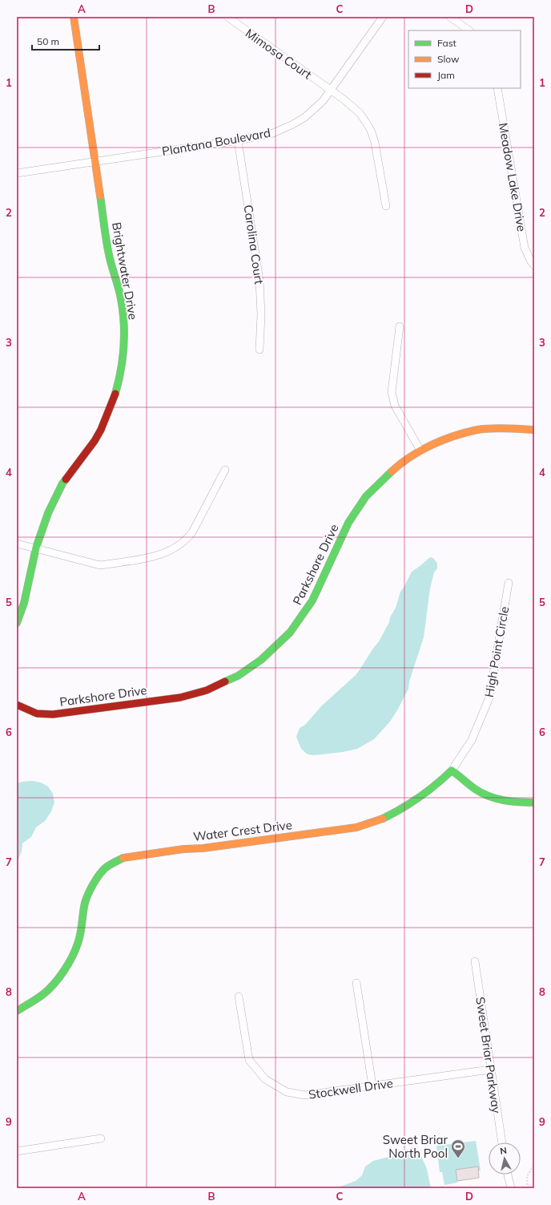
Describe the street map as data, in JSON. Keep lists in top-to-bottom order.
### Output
{
  "streets": {
    "street": [
      "Mimosa Court",
      "Plantana Boulevard",
      "Meadow Lake Drive",
      "Carolina Court",
      "Brightwater Drive",
      "Parkshore Drive",
      "High Point Circle",
      "Water Crest Drive",
      "Sweet Briar Parkway",
      "Stockwell Drive"
    ]
  },
  "crossings": [
    ["Mimosa Court", "Plantana Boulevard"],
    ["Plantana Boulevard", "Carolina Court"],
    ["Plantana Boulevard", "Brightwater Drive"],
    ["High Point Circle", "Water Crest Drive"],
    ["Sweet Briar Parkway", "Stockwell Drive"]
  ],
  "places": {
    "sports": ["Sweet Briar North Pool"]
  },
  "legend": ["Fast", "Slow", "Jam"],
  "scale_bar": "50 m",
  "north": "top",
  "grid": {
    "columns": [
      "A",
      "B",
      "C",
      "D"
    ],
    "rows": [
      "1",
      "2",
      "3",
      "4",
      "5",
      "6",
      "7",
      "8",
      "9"
    ]
  }
}
